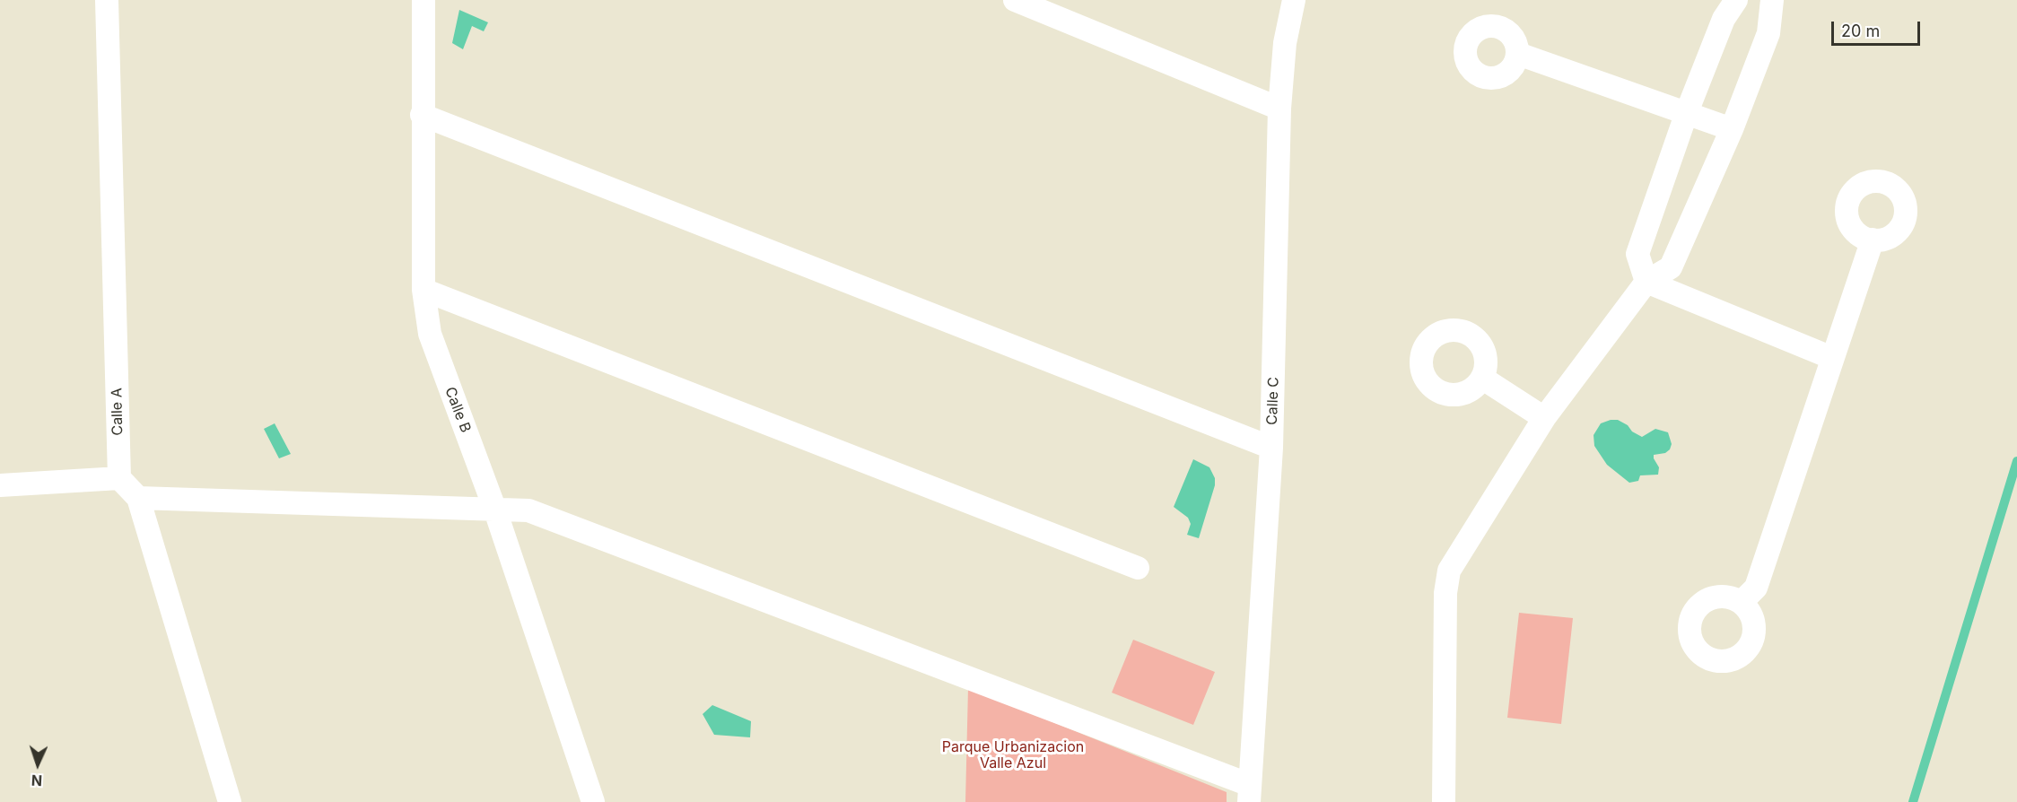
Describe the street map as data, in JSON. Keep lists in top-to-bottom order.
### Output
{
  "streets": {
    "street": ["Calle C", "Calle B", "Calle A"]
  },
  "parks": ["Parque Urbanizacion Valle Azul"],
  "scale_bar": "20 m",
  "north": "bottom"
}
